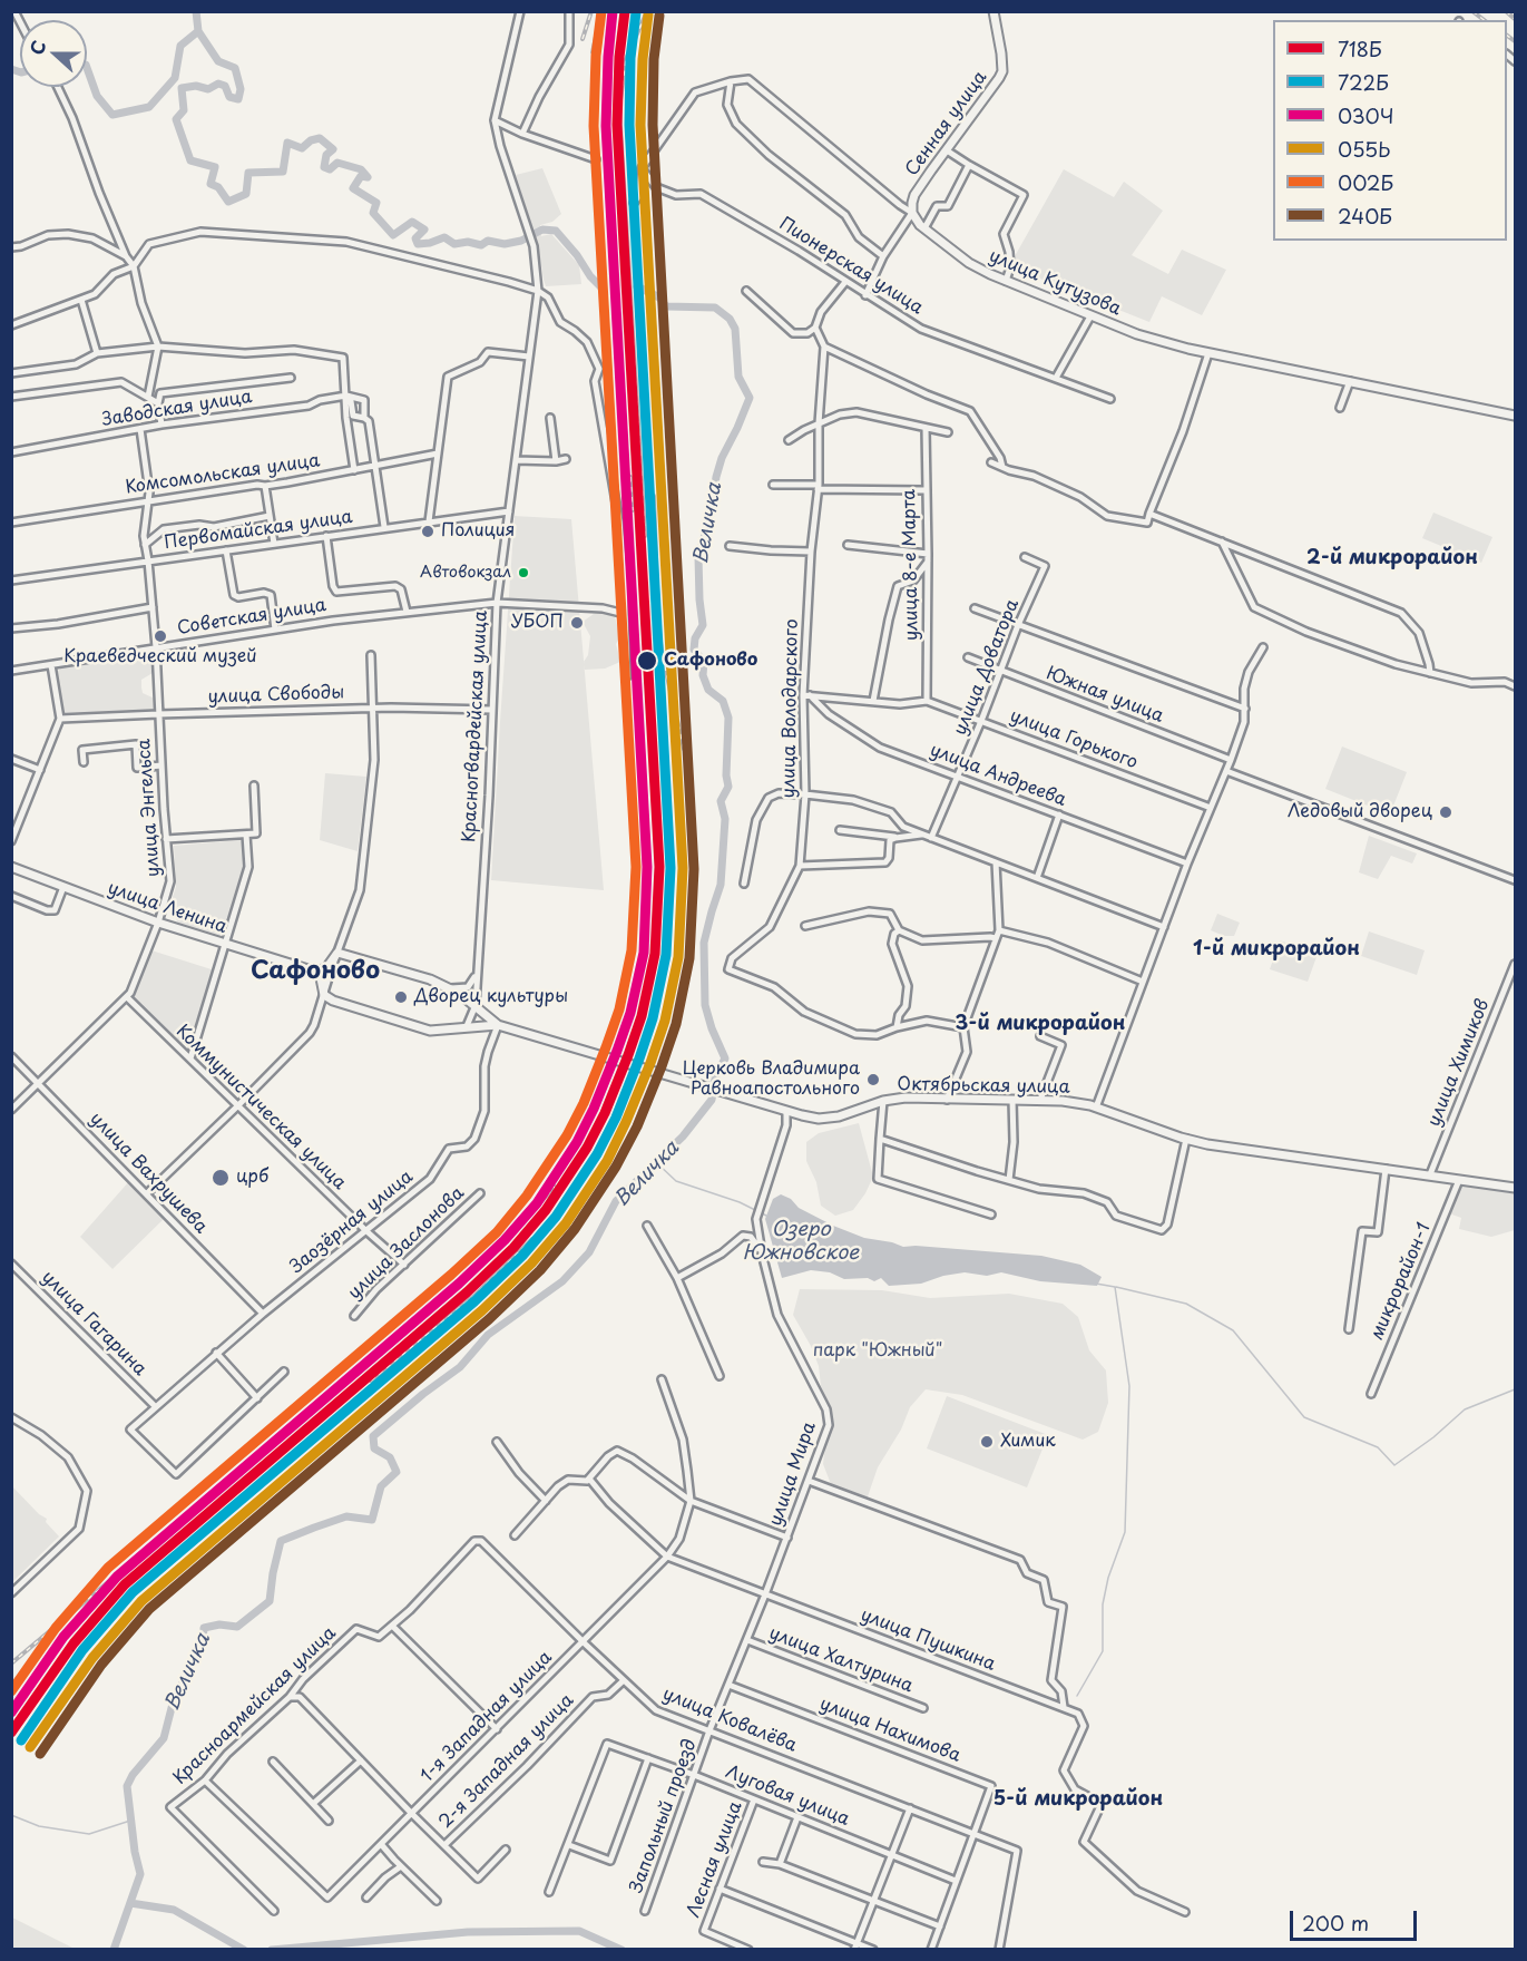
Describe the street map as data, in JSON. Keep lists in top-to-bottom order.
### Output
{
  "streets": {
    "main road": [
      "Сенная улица",
      "улица Кутузова",
      "улица Ленина",
      "Октябрьская улица"
    ],
    "street": [
      "Пионерская улица",
      "Заводская улица",
      "Комсомольская улица",
      "Первомайская улица",
      "улица 8-е Марта",
      "Советская улица",
      "улица Доватора",
      "улица Свободы",
      "Южная улица",
      "улица Володарского",
      "Красногвардейская улица",
      "улица Горького",
      "улица Андреева",
      "улица Энгельса",
      "улица Химиков",
      "Коммунистическая улица",
      "улица Вахрушева",
      "Заозёрная улица",
      "улица Заслонова",
      "микрорайон-1",
      "улица Гагарина",
      "улица Мира",
      "улица Пушкина",
      "улица Халтурина",
      "Красноармейская улица",
      "1-я Западная улица",
      "улица Ковалёва",
      "улица Нахимова",
      "2-я Западная улица",
      "Луговая улица",
      "Запольный проезд",
      "Лесная улица"
    ]
  },
  "crossings": [
    ["Сенная улица", "улица Кутузова"],
    ["Заводская улица", "улица Энгельса"],
    ["Комсомольская улица", "улица Энгельса"],
    ["Первомайская улица", "Красногвардейская улица"],
    ["Первомайская улица", "улица Энгельса"],
    ["улица 8-е Марта", "улица Горького"],
    ["Советская улица", "Красногвардейская улица"],
    ["Советская улица", "улица Энгельса"],
    ["улица Доватора", "Южная улица"],
    ["улица Доватора", "улица Горького"],
    ["улица Доватора", "улица Андреева"],
    ["улица Свободы", "Красногвардейская улица"],
    ["улица Свободы", "улица Энгельса"],
    ["улица Володарского", "улица Андреева"],
    ["Красногвардейская улица", "Октябрьская улица"],
    ["улица Энгельса", "улица Ленина"],
    ["улица Энгельса", "Коммунистическая улица"],
    ["улица Энгельса", "улица Вахрушева"],
    ["улица Химиков", "Октябрьская улица"],
    ["Октябрьская улица", "Заозёрная улица"],
    ["Октябрьская улица", "микрорайон-1"],
    ["Октябрьская улица", "улица Мира"],
    ["Коммунистическая улица", "Заозёрная улица"],
    ["Коммунистическая улица", "улица Заслонова"],
    ["улица Вахрушева", "Заозёрная улица"],
    ["Заозёрная улица", "улица Гагарина"],
    ["улица Мира", "улица Пушкина"],
    ["улица Мира", "улица Халтурина"],
    ["улица Мира", "улица Ковалёва"],
    ["улица Мира", "улица Нахимова"],
    ["улица Мира", "Запольный проезд"],
    ["улица Пушкина", "1-я Западная улица"],
    ["Красноармейская улица", "1-я Западная улица"],
    ["Красноармейская улица", "улица Ковалёва"],
    ["1-я Западная улица", "улица Ковалёва"],
    ["улица Ковалёва", "улица Нахимова"],
    ["улица Ковалёва", "2-я Западная улица"],
    ["улица Ковалёва", "Запольный проезд"],
    ["Луговая улица", "Запольный проезд"],
    ["Луговая улица", "Лесная улица"]
  ],
  "districts": [
    "2-й микрорайон",
    "1-й микрорайон",
    "Сафоново",
    "3-й микрорайон",
    "5-й микрорайон"
  ],
  "water": ["Величка", "Озеро Южновское"],
  "parks": ["парк \"Южный\""],
  "places": [
    "Полиция",
    "Автовокзал",
    "УБОП",
    "Краеведческий музей",
    "Сафоново",
    "Ледовый дворец",
    "Дворец культуры",
    "Церковь Владимира Равноапостольного",
    "црб",
    "Химик"
  ],
  "lines": [
    "transit line 718Б",
    "transit line 030Ч",
    "transit line 002Б",
    "transit line 722Б",
    "transit line 055Ь",
    "transit line 240Б"
  ],
  "legend": [
    "718Б",
    "722Б",
    "030Ч",
    "055Ь",
    "002Б",
    "240Б"
  ],
  "scale_bar": "200 m",
  "north": "left"
}
